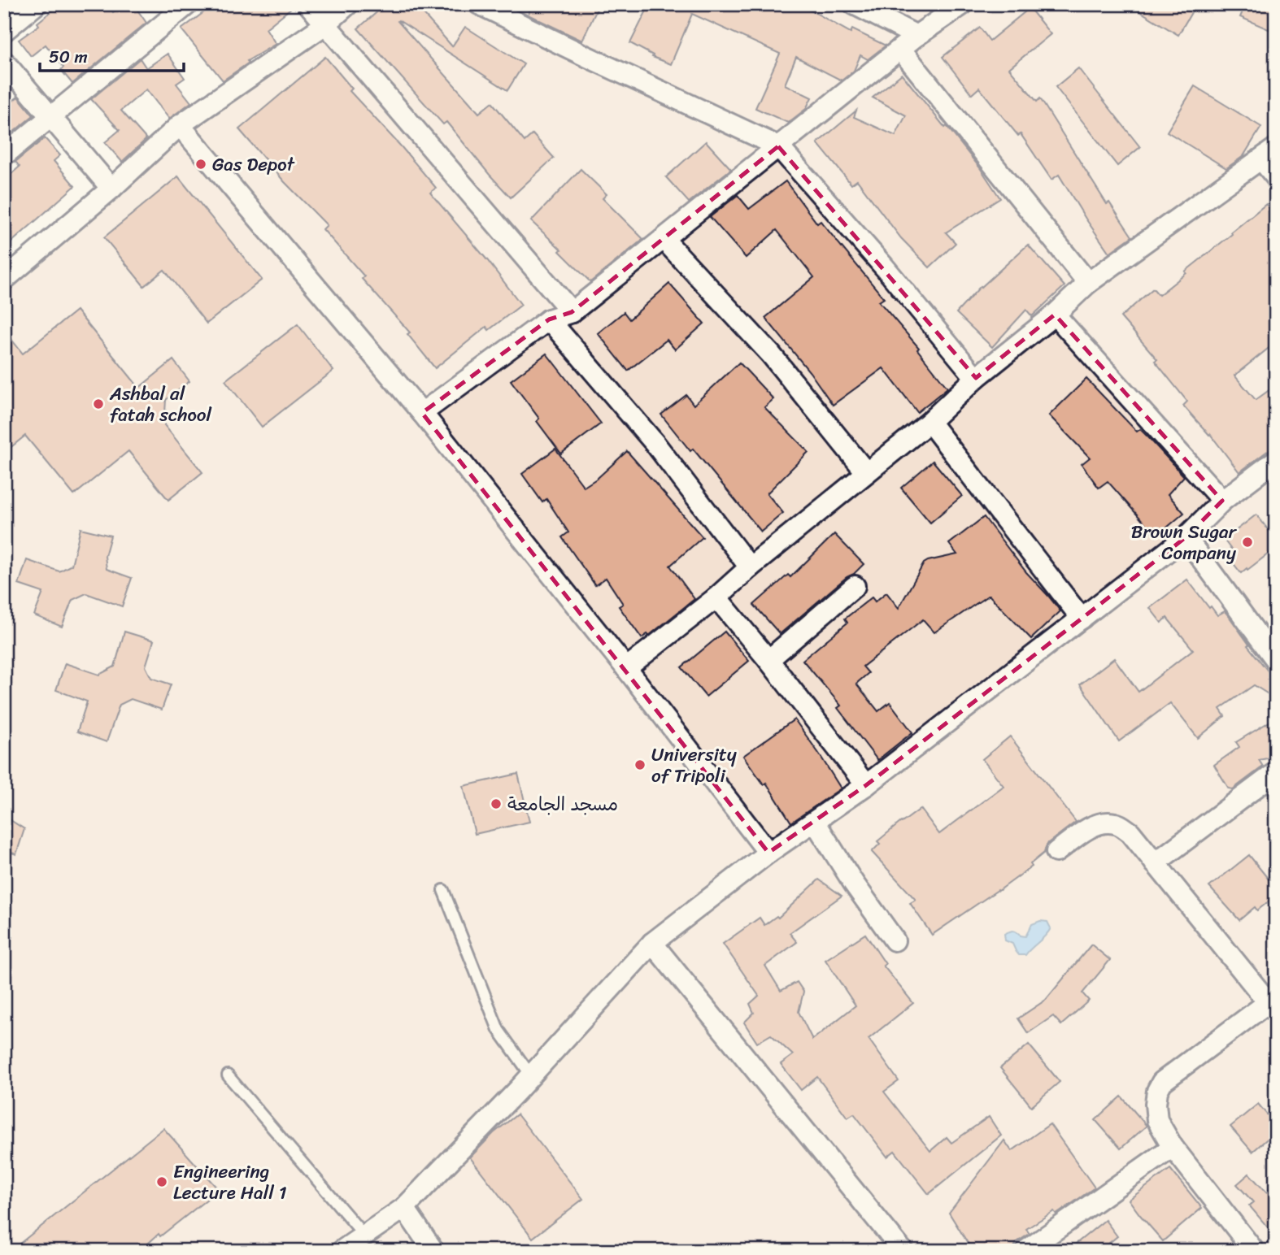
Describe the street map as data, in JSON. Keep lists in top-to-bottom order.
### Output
{
  "places": [
    "Gas Depot",
    "Ashbal al fatah school",
    "Brown Sugar Company",
    "University of Tripoli",
    "مسجد الجامعة",
    "Engineering Lecture Hall 1"
  ],
  "scale_bar": "50 m"
}
